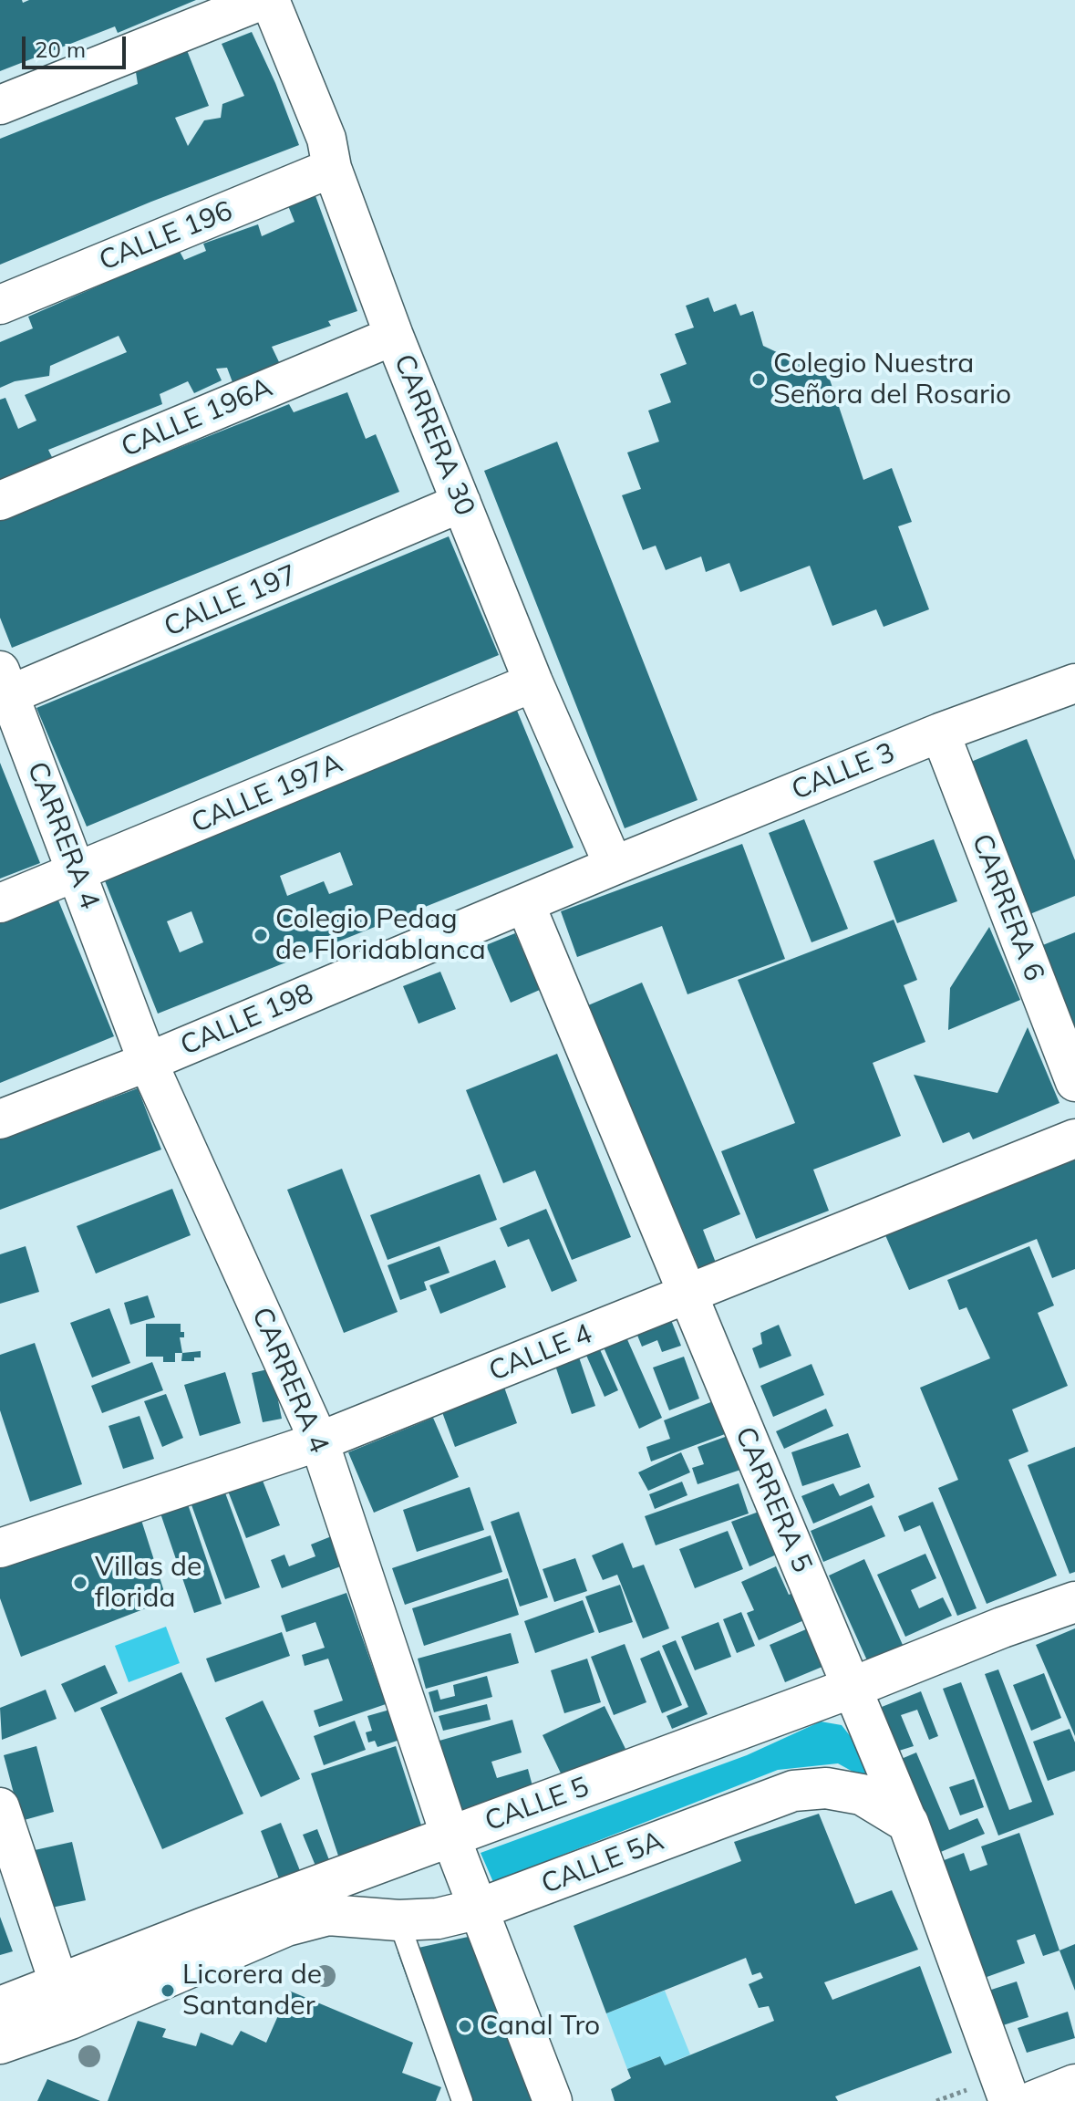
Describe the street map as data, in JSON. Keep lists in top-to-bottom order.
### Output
{
  "streets": {
    "main road": ["CARRERA 5", "CALLE 5", "CALLE 5A"],
    "street": [
      "CALLE 196",
      "CALLE 196A",
      "CARRERA 30",
      "CALLE 197",
      "CALLE 3",
      "CALLE 197A",
      "CARRERA 4",
      "CARRERA 6",
      "CALLE 198",
      "CALLE 4"
    ]
  },
  "crossings": [
    ["CALLE 196", "CARRERA 30"],
    ["CALLE 196A", "CARRERA 30"],
    ["CARRERA 30", "CALLE 197"],
    ["CARRERA 30", "CALLE 3"],
    ["CARRERA 30", "CALLE 197A"],
    ["CARRERA 30", "CALLE 198"],
    ["CALLE 197", "CARRERA 4"],
    ["CALLE 3", "CARRERA 6"],
    ["CALLE 3", "CALLE 198"],
    ["CALLE 197A", "CARRERA 4"],
    ["CARRERA 4", "CALLE 198"],
    ["CARRERA 4", "CALLE 4"],
    ["CARRERA 4", "CALLE 5"],
    ["CARRERA 4", "CALLE 5A"],
    ["CALLE 198", "CARRERA 5"],
    ["CALLE 4", "CARRERA 5"],
    ["CARRERA 5", "CALLE 5"],
    ["CARRERA 5", "CALLE 5A"],
    ["CALLE 5", "CALLE 5A"]
  ],
  "places": [
    "Colegio Nuestra Señora del Rosario",
    "Colegio Pedag de Floridablanca",
    "Villas de florida",
    "Licorera de Santander",
    "Canal Tro"
  ],
  "scale_bar": "20 m"
}
